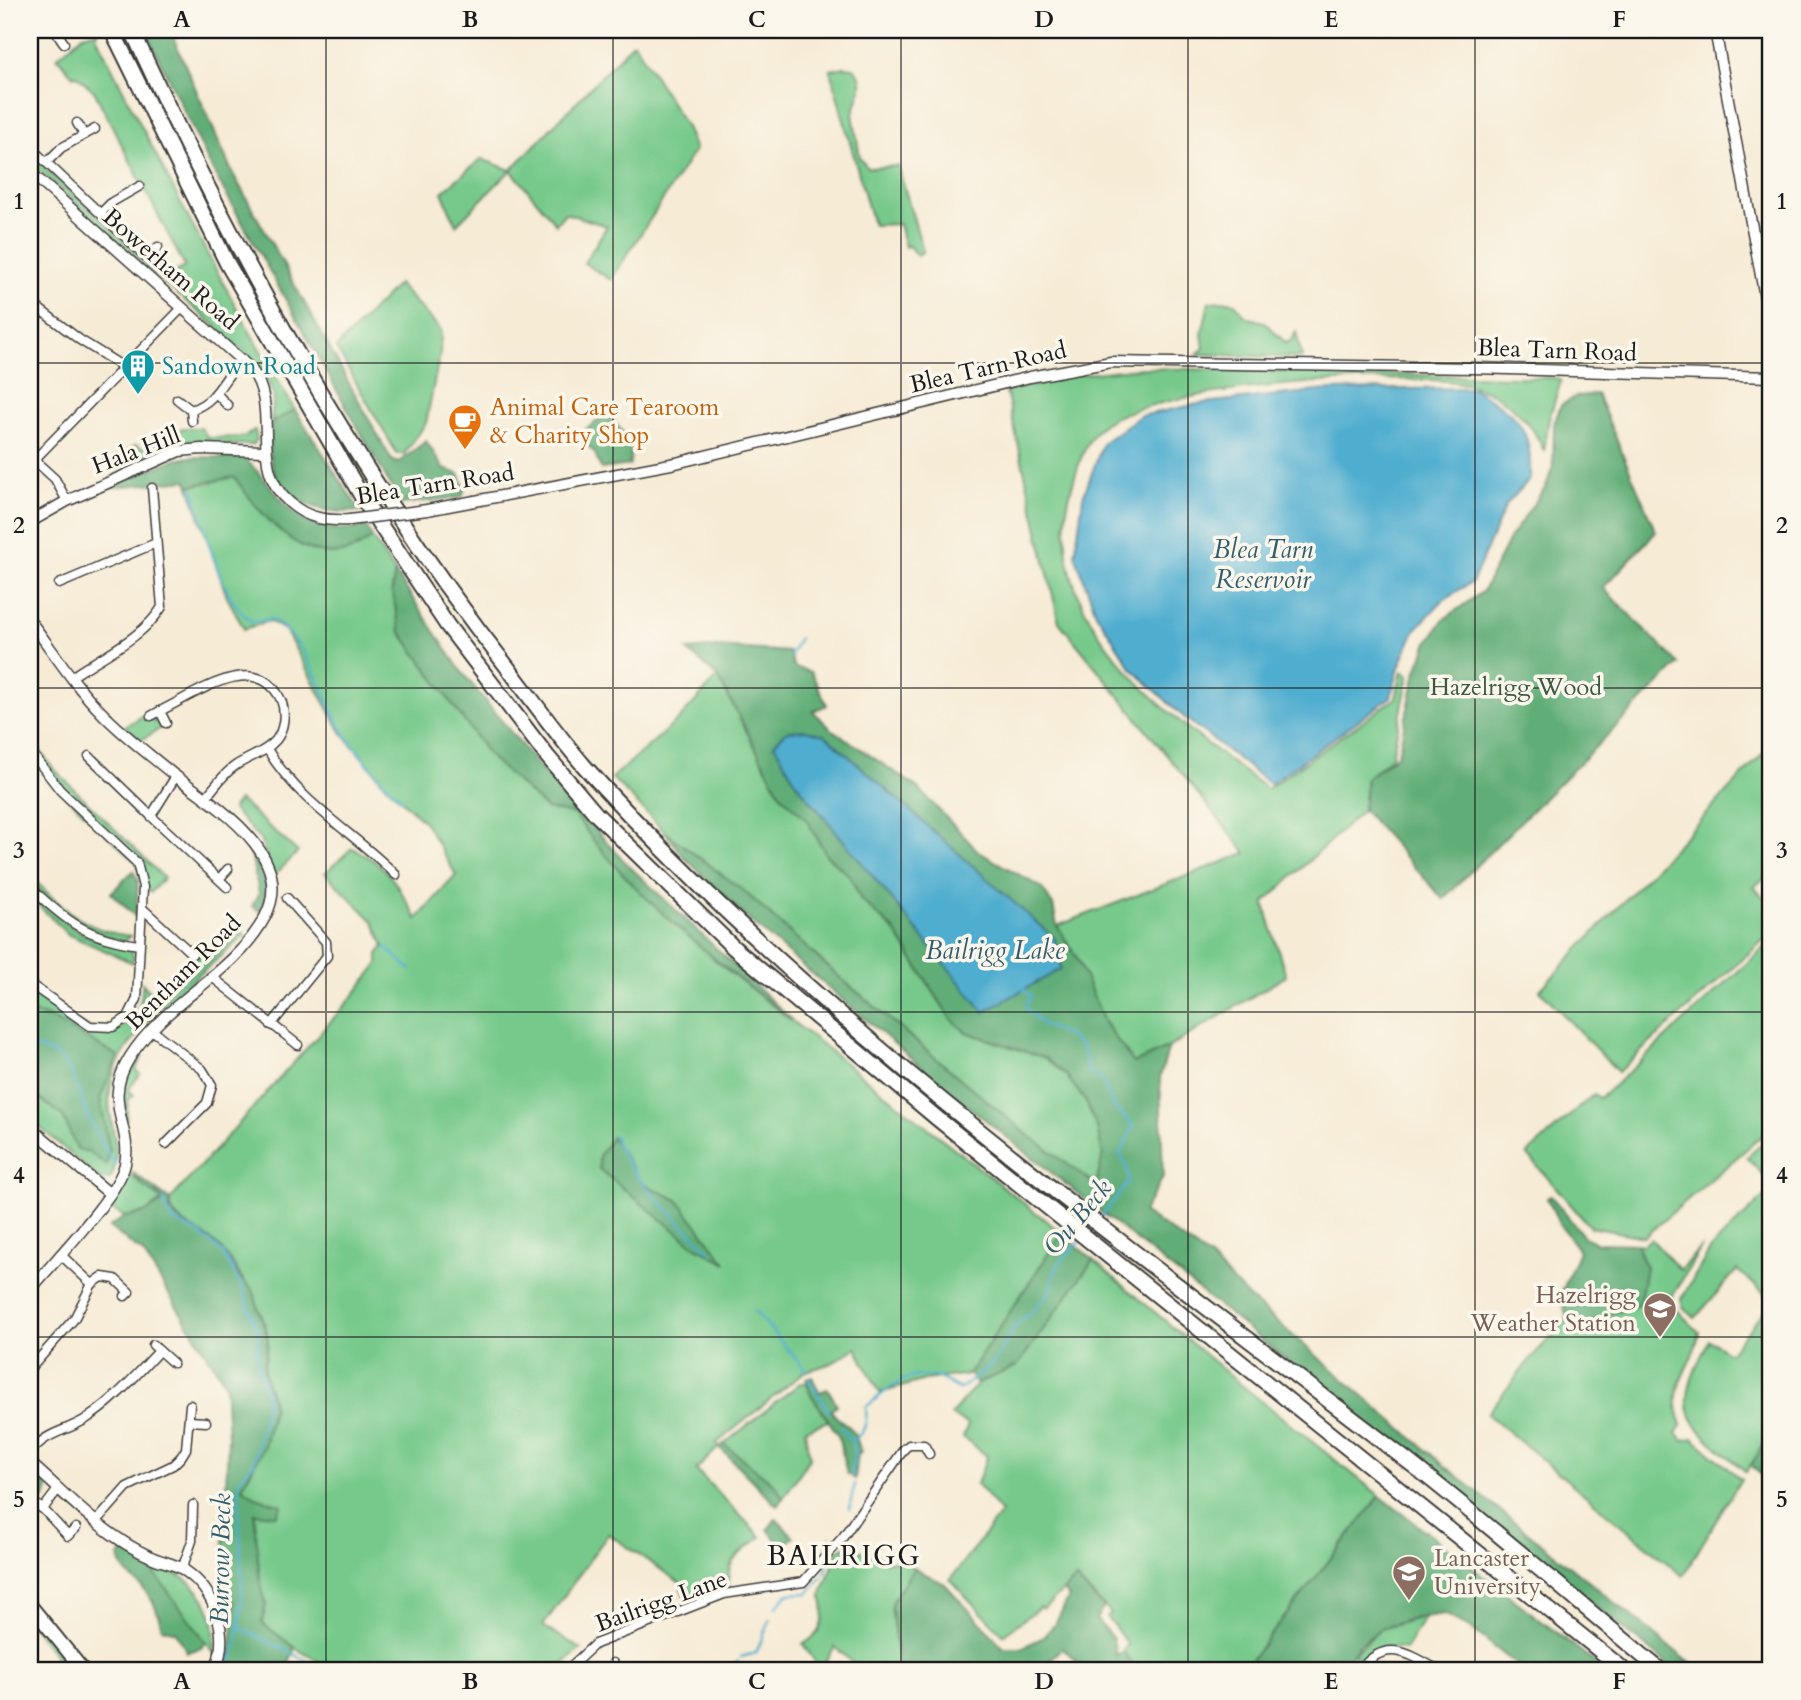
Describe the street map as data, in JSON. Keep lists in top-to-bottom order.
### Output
{
  "streets": {
    "street": [
      "Bowerham Road",
      "Blea Tarn Road",
      "Hala Hill",
      "Bentham Road",
      "Bailrigg Lane"
    ]
  },
  "crossings": [
    ["Bowerham Road", "Blea Tarn Road"],
    ["Bowerham Road", "Hala Hill"],
    ["Blea Tarn Road", "Hala Hill"]
  ],
  "districts": ["BAILRIGG"],
  "water": [
    "Blea Tarn Reservoir",
    "Bailrigg Lake",
    "Ou Beck",
    "Burrow Beck"
  ],
  "parks": ["Hazelrigg Wood"],
  "places": {
    "building": ["Sandown Road"],
    "cafe": ["Animal Care Tearoom & Charity Shop"],
    "school or university": ["Hazelrigg Weather Station", "Lancaster University"]
  },
  "grid": {
    "columns": [
      "A",
      "B",
      "C",
      "D",
      "E",
      "F"
    ],
    "rows": [
      "1",
      "2",
      "3",
      "4",
      "5"
    ]
  }
}
